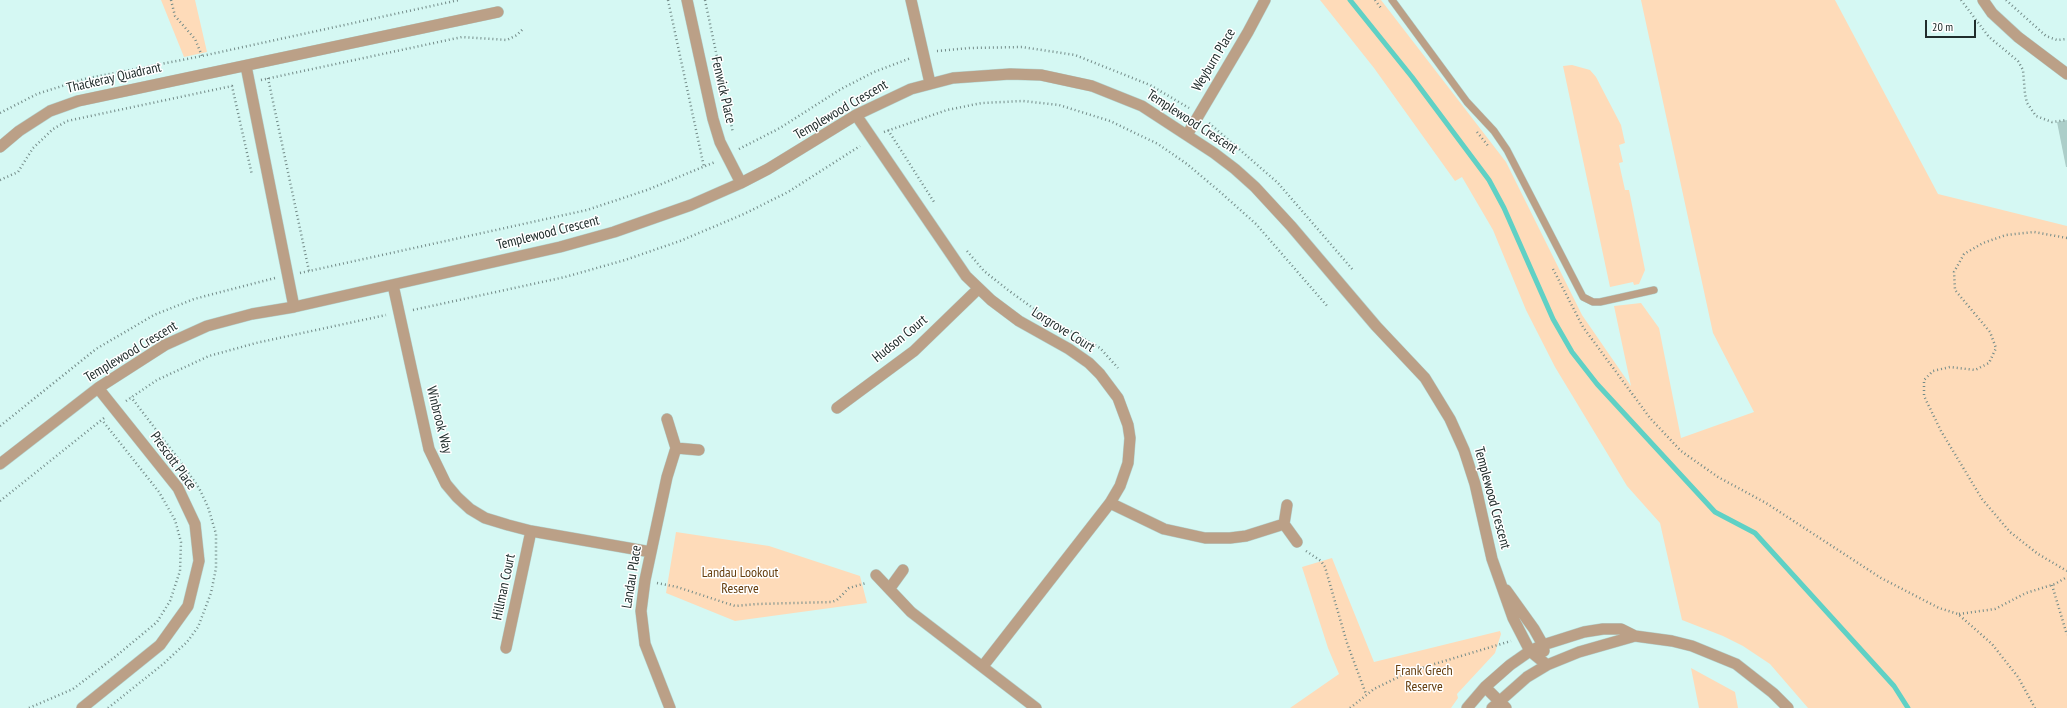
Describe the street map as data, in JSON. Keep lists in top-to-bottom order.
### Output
{
  "streets": {
    "street": [
      "Weyburn Place",
      "Thackeray Quadrant",
      "Fenwick Place",
      "Templewood Crescent",
      "Lorgrove Court",
      "Hudson Court",
      "Winbrook Way",
      "Prescott Place",
      "Landau Place",
      "Hillman Court"
    ]
  },
  "crossings": [
    ["Weyburn Place", "Templewood Crescent"],
    ["Fenwick Place", "Templewood Crescent"],
    ["Templewood Crescent", "Lorgrove Court"],
    ["Templewood Crescent", "Winbrook Way"],
    ["Templewood Crescent", "Prescott Place"],
    ["Lorgrove Court", "Hudson Court"],
    ["Winbrook Way", "Landau Place"],
    ["Winbrook Way", "Hillman Court"]
  ],
  "parks": ["Landau Lookout Reserve", "Frank Grech Reserve"],
  "scale_bar": "20 m"
}
